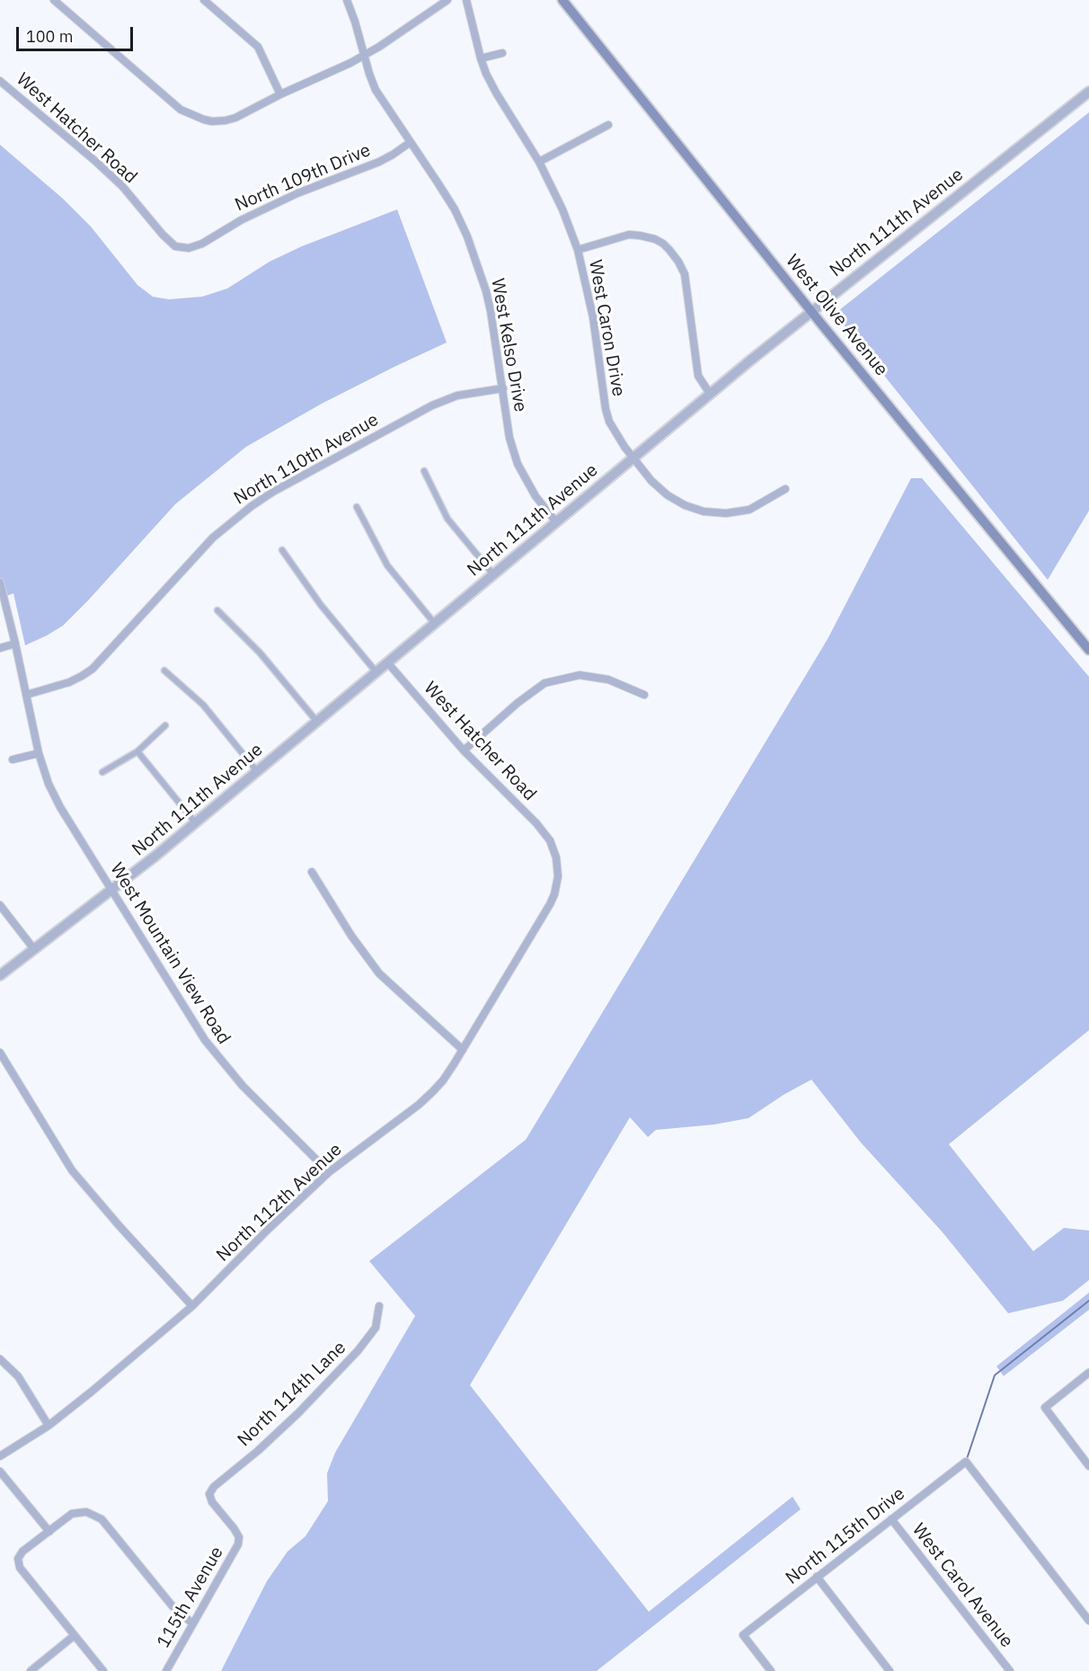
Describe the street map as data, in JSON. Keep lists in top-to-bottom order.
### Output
{
  "streets": {
    "main road": ["West Olive Avenue"],
    "street": [
      "West Hatcher Road",
      "North 109th Drive",
      "North 111th Avenue",
      "West Caron Drive",
      "West Kelso Drive",
      "North 110th Avenue",
      "West Mountain View Road",
      "North 112th Avenue",
      "North 114th Lane",
      "North 115th Drive",
      "West Carol Avenue",
      "115th Avenue"
    ]
  },
  "crossings": [
    ["West Hatcher Road", "North 109th Drive"],
    ["West Hatcher Road", "North 111th Avenue"],
    ["West Hatcher Road", "North 112th Avenue"],
    ["North 109th Drive", "West Kelso Drive"],
    ["North 111th Avenue", "West Olive Avenue"],
    ["North 111th Avenue", "West Caron Drive"],
    ["North 111th Avenue", "West Kelso Drive"],
    ["North 111th Avenue", "West Mountain View Road"],
    ["West Kelso Drive", "North 110th Avenue"],
    ["North 110th Avenue", "West Mountain View Road"],
    ["West Mountain View Road", "North 112th Avenue"],
    ["North 114th Lane", "115th Avenue"],
    ["North 115th Drive", "West Carol Avenue"]
  ],
  "scale_bar": "100 m"
}
